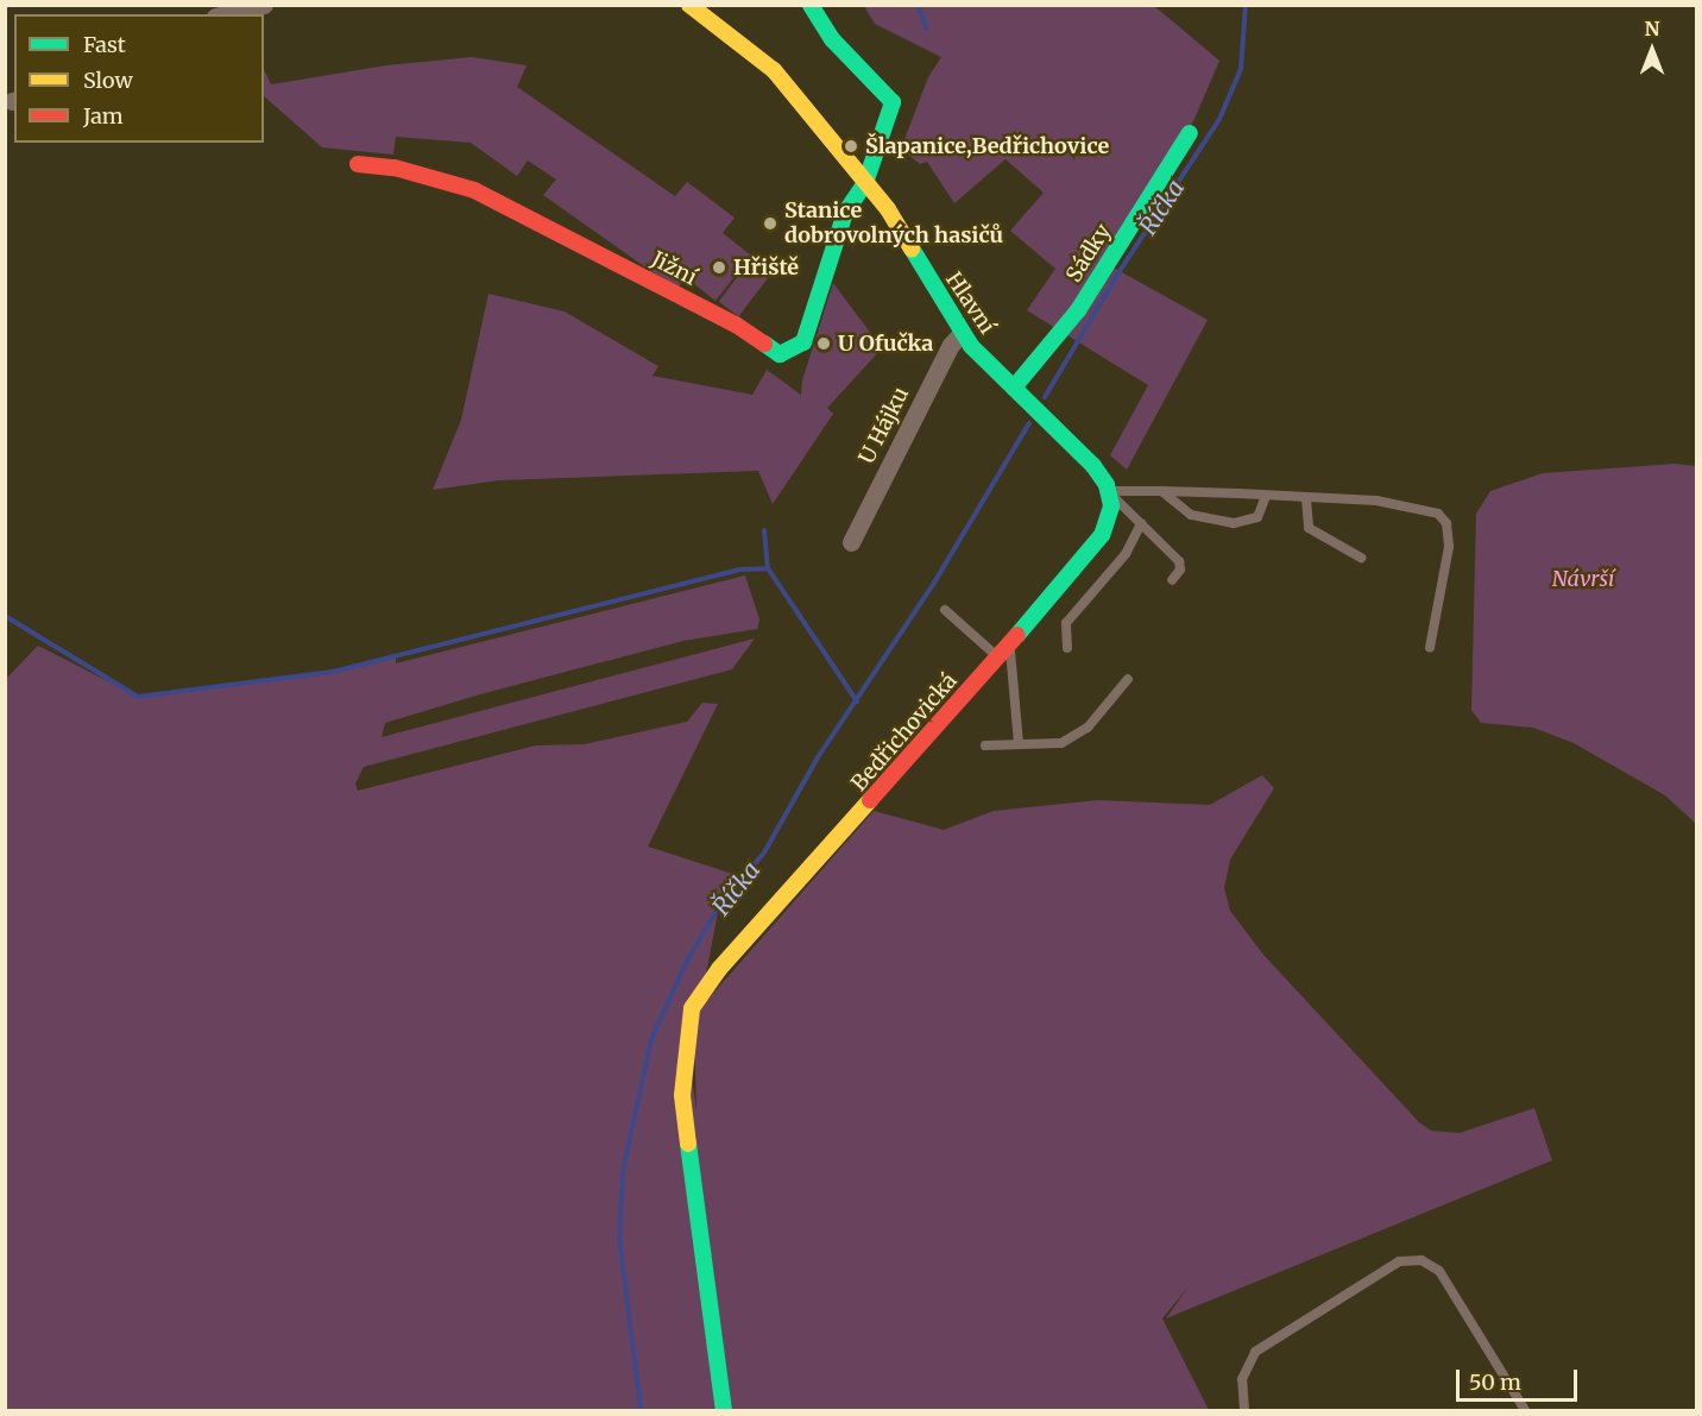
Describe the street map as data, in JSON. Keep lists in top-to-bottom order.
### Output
{
  "streets": {
    "street": [
      "Sádky",
      "Jižní",
      "Hlavní",
      "U Hájku",
      "Bedřichovická"
    ]
  },
  "crossings": [
    ["Sádky", "Hlavní"],
    ["Jižní", "Hlavní"],
    ["Hlavní", "U Hájku"],
    ["Hlavní", "Bedřichovická"]
  ],
  "water": ["Říčka"],
  "parks": ["Návrší"],
  "places": [
    "Šlapanice,Bedřichovice",
    "Stanice dobrovolných hasičů",
    "Hřiště",
    "U Ofučka"
  ],
  "legend": ["Fast", "Slow", "Jam"],
  "scale_bar": "50 m",
  "north": "top"
}
